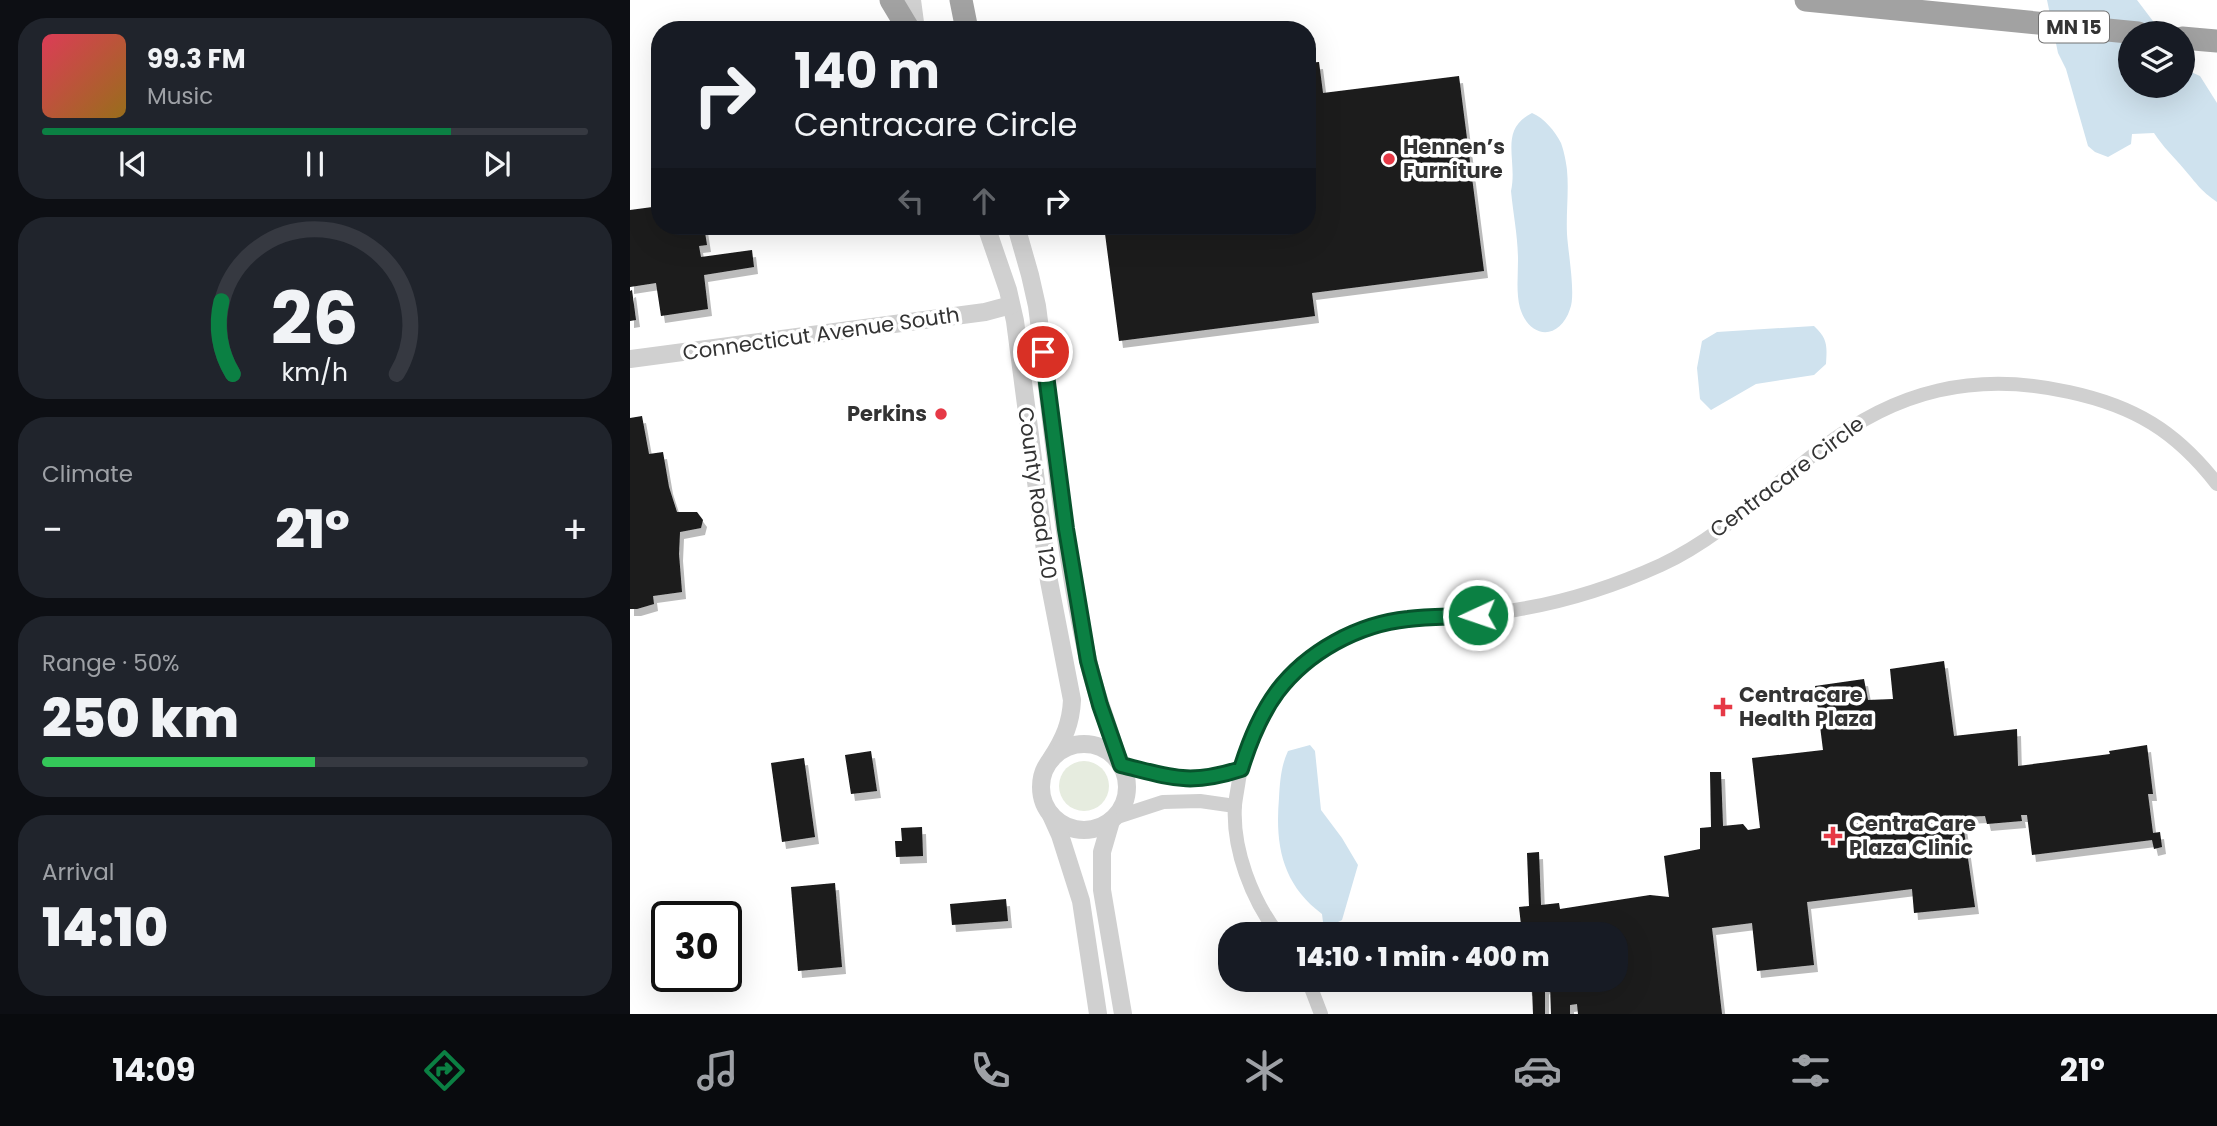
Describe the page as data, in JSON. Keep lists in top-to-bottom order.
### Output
{
  "streets": {
    "highway": ["MN 15"],
    "street": ["Connecticut Avenue South", "Centracare Circle", "County Road 120"]
  },
  "crossings": [
    ["Connecticut Avenue South", "County Road 120"]
  ],
  "places": {
    "other": ["Hennen’s Furniture", "Perkins"],
    "health": ["Centracare Health Plaza", "CentraCare Plaza Clinic"]
  },
  "page": {
    "turn": ["140 m", "Centracare Circle"],
    "song": ["99.3 FM", "Music"],
    "tile": [
      "Climate",
      ["Range · 50%", "250 km"],
      ["Arrival", "14:10"]
    ],
    "heat": ["−", "21°", "+"],
    "limit": "30",
    "trip": "14:10 · 1 min · 400 m",
    "tabs": ["14:09", "21°"],
    "gauge": ["26", "km/h"]
  }
}
